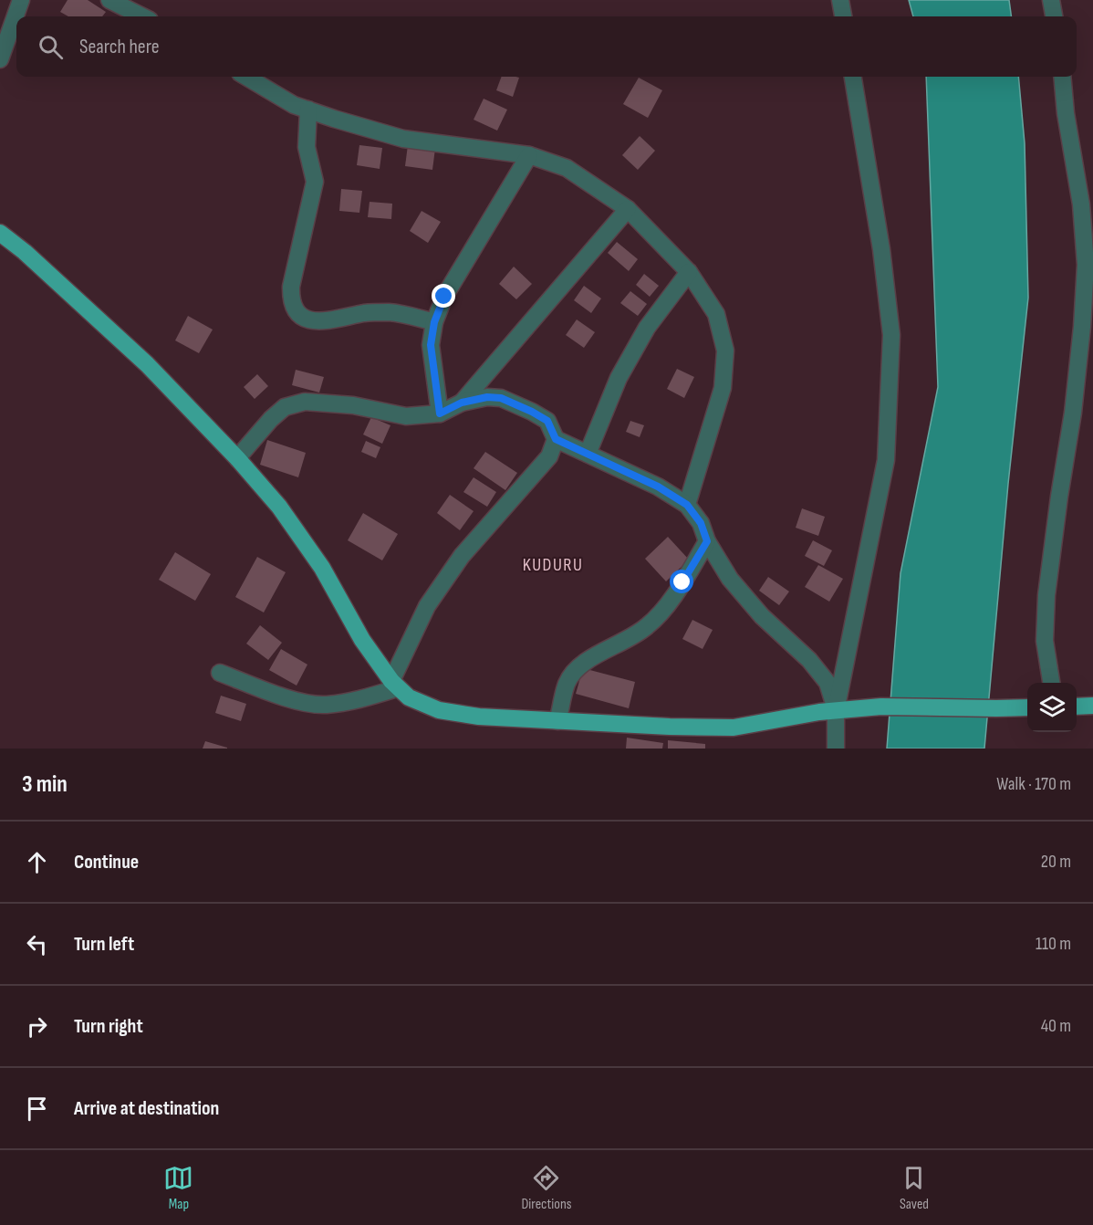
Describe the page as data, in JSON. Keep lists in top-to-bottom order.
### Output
{
  "districts": ["KUDURU"],
  "page": {
    "search": "Search here",
    "heading": ["3 min", "Walk · 170 m"],
    "list": [
      ["Continue", "20 m"],
      ["Turn left", "110 m"],
      ["Turn right", "40 m"],
      "Arrive at destination"
    ],
    "nav": ["Map", "Directions", "Saved"]
  }
}
